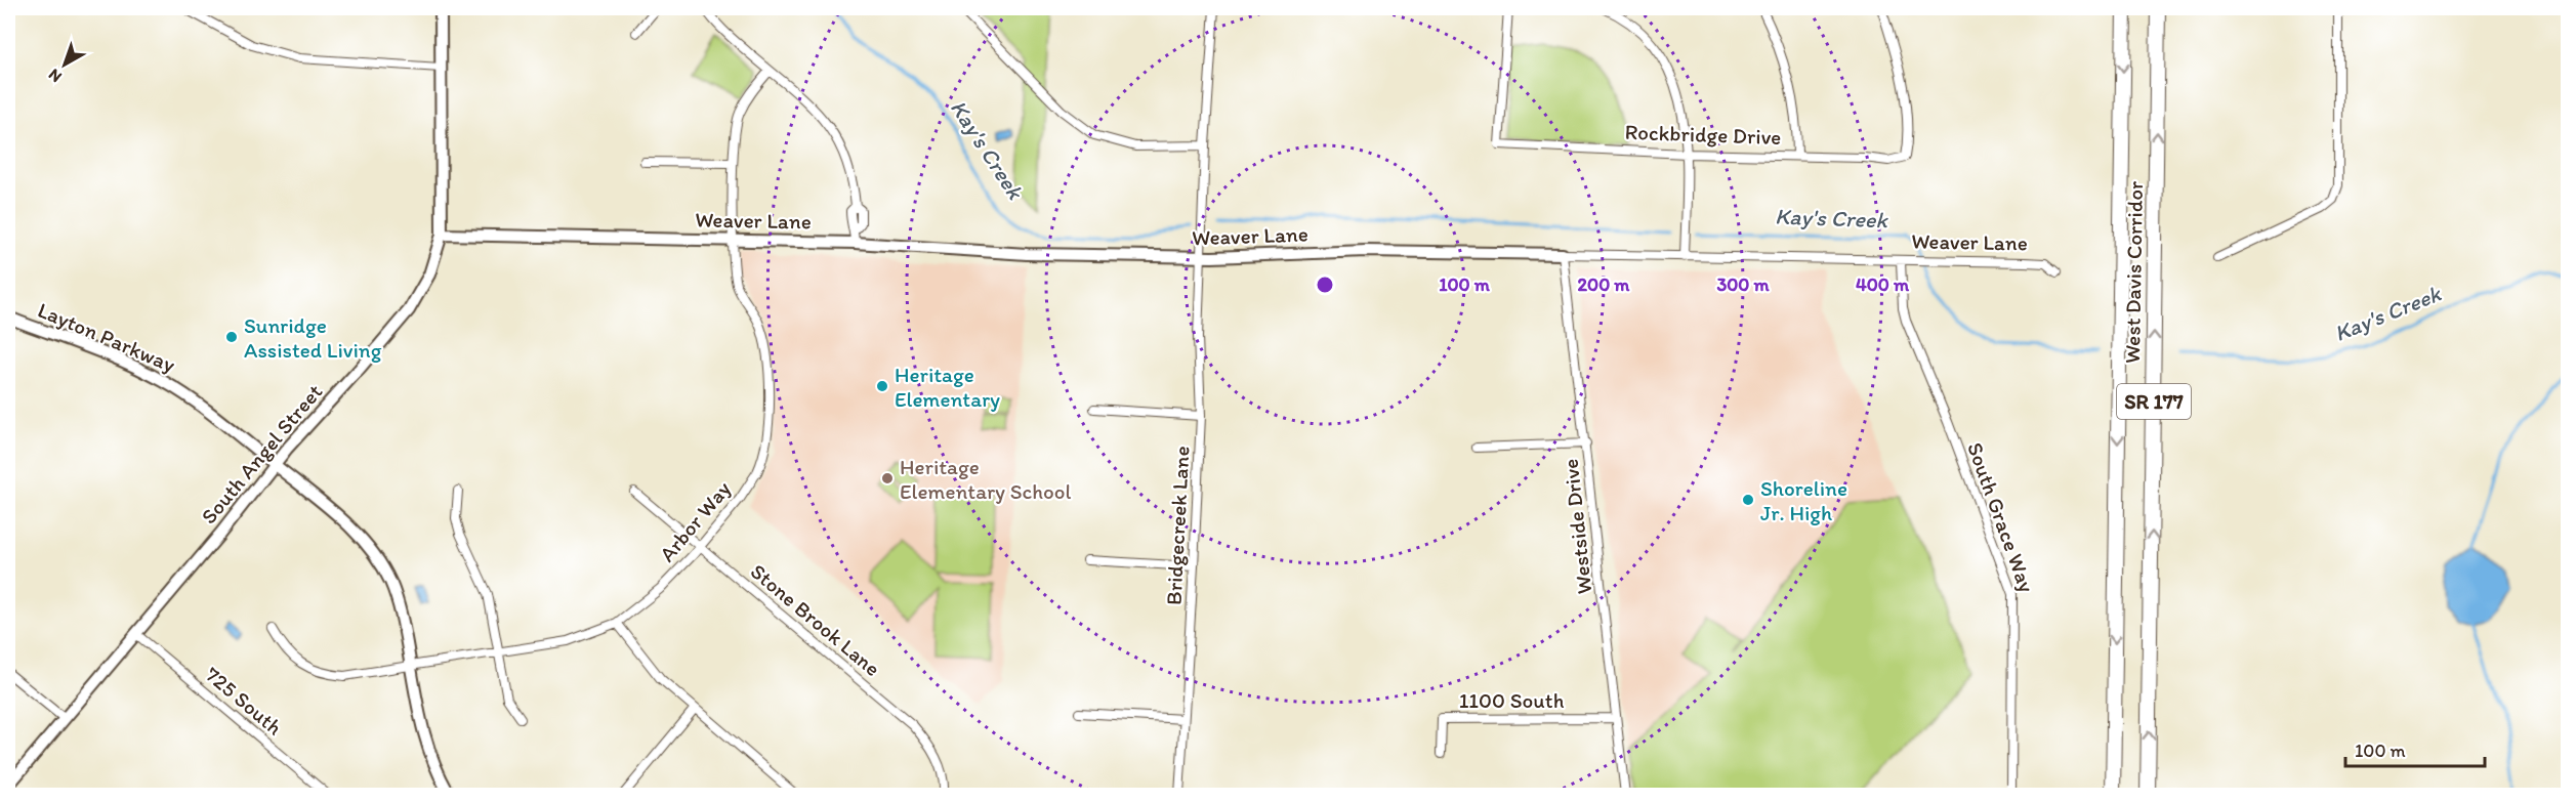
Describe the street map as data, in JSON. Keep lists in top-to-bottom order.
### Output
{
  "streets": {
    "highway": ["West Davis Corridor", "SR 177"],
    "main road": ["Weaver Lane", "Layton Parkway", "South Angel Street"],
    "street": [
      "Rockbridge Drive",
      "South Grace Way",
      "Arbor Way",
      "Bridgecreek Lane",
      "Westside Drive",
      "Stone Brook Lane",
      "1100 South",
      "725 South"
    ]
  },
  "crossings": [
    ["Weaver Lane", "South Angel Street"],
    ["Weaver Lane", "South Grace Way"],
    ["Weaver Lane", "Arbor Way"],
    ["Weaver Lane", "Bridgecreek Lane"],
    ["Weaver Lane", "Westside Drive"],
    ["Layton Parkway", "South Angel Street"],
    ["Layton Parkway", "Arbor Way"],
    ["South Angel Street", "725 South"],
    ["Arbor Way", "Stone Brook Lane"],
    ["Westside Drive", "1100 South"]
  ],
  "water": ["Kay's Creek"],
  "places": [
    "Sunridge Assisted Living",
    "Heritage Elementary",
    "Heritage Elementary School",
    "Shoreline Jr. High"
  ],
  "scale_bar": "100 m",
  "north": "bottom left",
  "rings": [
    "100 m",
    "200 m",
    "300 m",
    "400 m"
  ]
}
